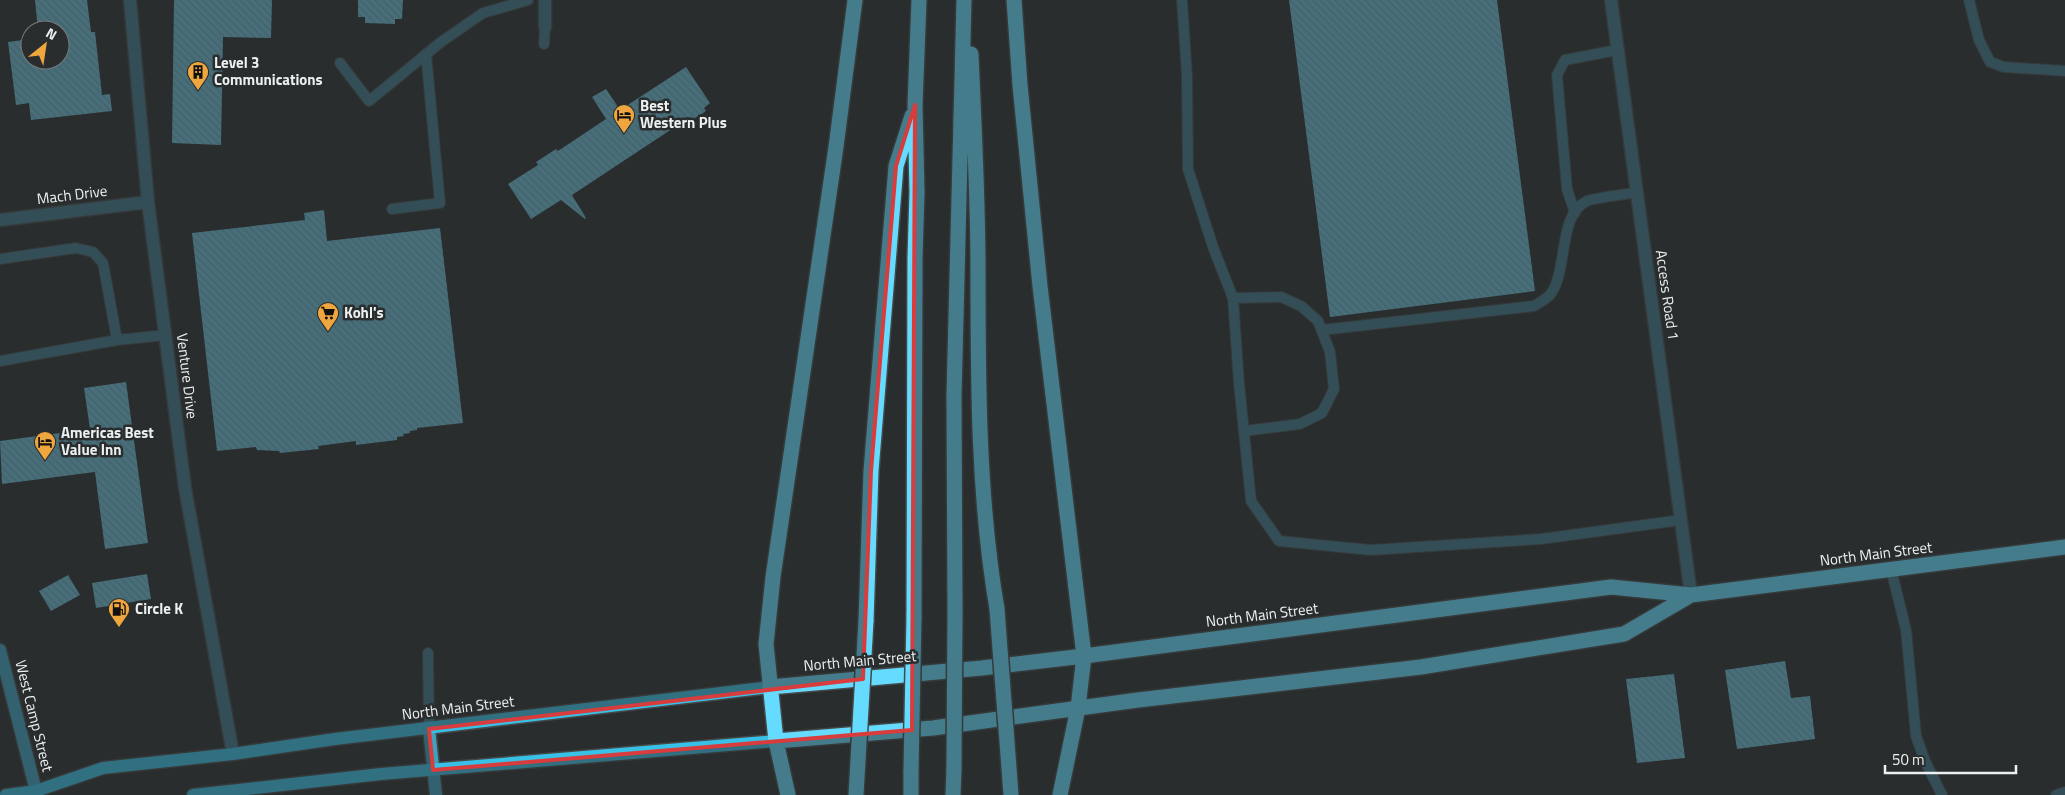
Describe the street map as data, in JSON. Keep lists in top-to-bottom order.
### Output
{
  "streets": {
    "highway": ["North Main Street"],
    "main road": ["West Camp Street"],
    "street": ["Mach Drive", "Access Road 1", "Venture Drive"]
  },
  "crossings": [
    ["Mach Drive", "Venture Drive"],
    ["Access Road 1", "North Main Street"],
    ["Venture Drive", "North Main Street"],
    ["North Main Street", "West Camp Street"]
  ],
  "places": {
    "building": ["Level 3 Communications"],
    "hotel": ["Best Western Plus", "Americas Best Value Inn"],
    "supermarket": ["Kohl's"],
    "fuel station": ["Circle K"]
  },
  "scale_bar": "50 m",
  "north": "top right"
}
